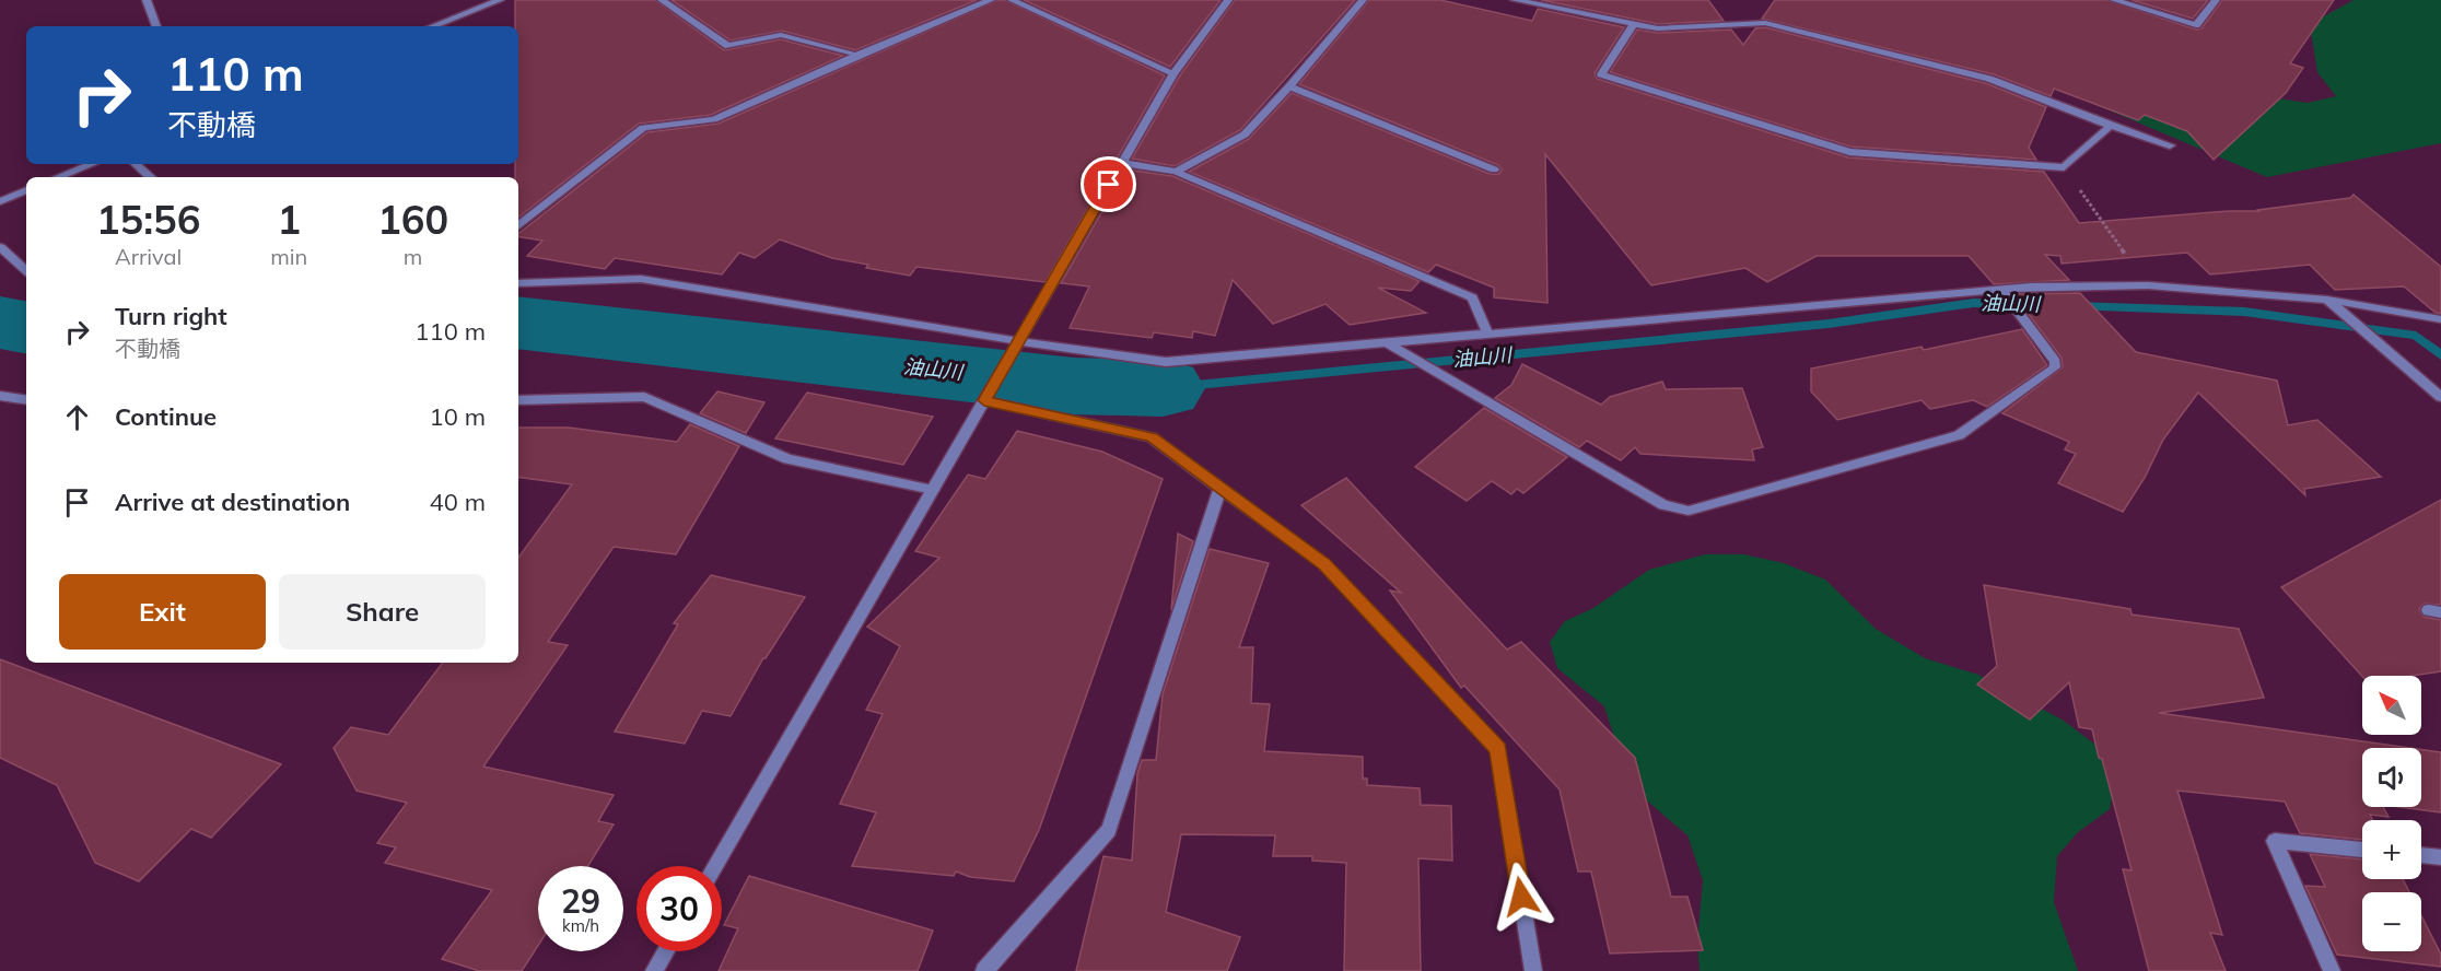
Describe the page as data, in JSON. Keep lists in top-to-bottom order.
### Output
{
  "water": ["油山川"],
  "north": "top left",
  "page": {
    "turn": ["110 m", "不動橋"],
    "eta": [
      "15:56",
      "Arrival",
      "1",
      "min",
      "160",
      "m"
    ],
    "list": [
      {
        "name": "Turn right",
        "note": "不動橋",
        "value": "110 m"
      },
      {
        "name": "Continue",
        "value": "10 m"
      },
      {
        "name": "Arrive at destination",
        "value": "40 m"
      }
    ],
    "buttons": ["Exit", "Share"],
    "map_buttons": ["+", "−"],
    "speed": "29 km/h",
    "limit": "30"
  }
}
